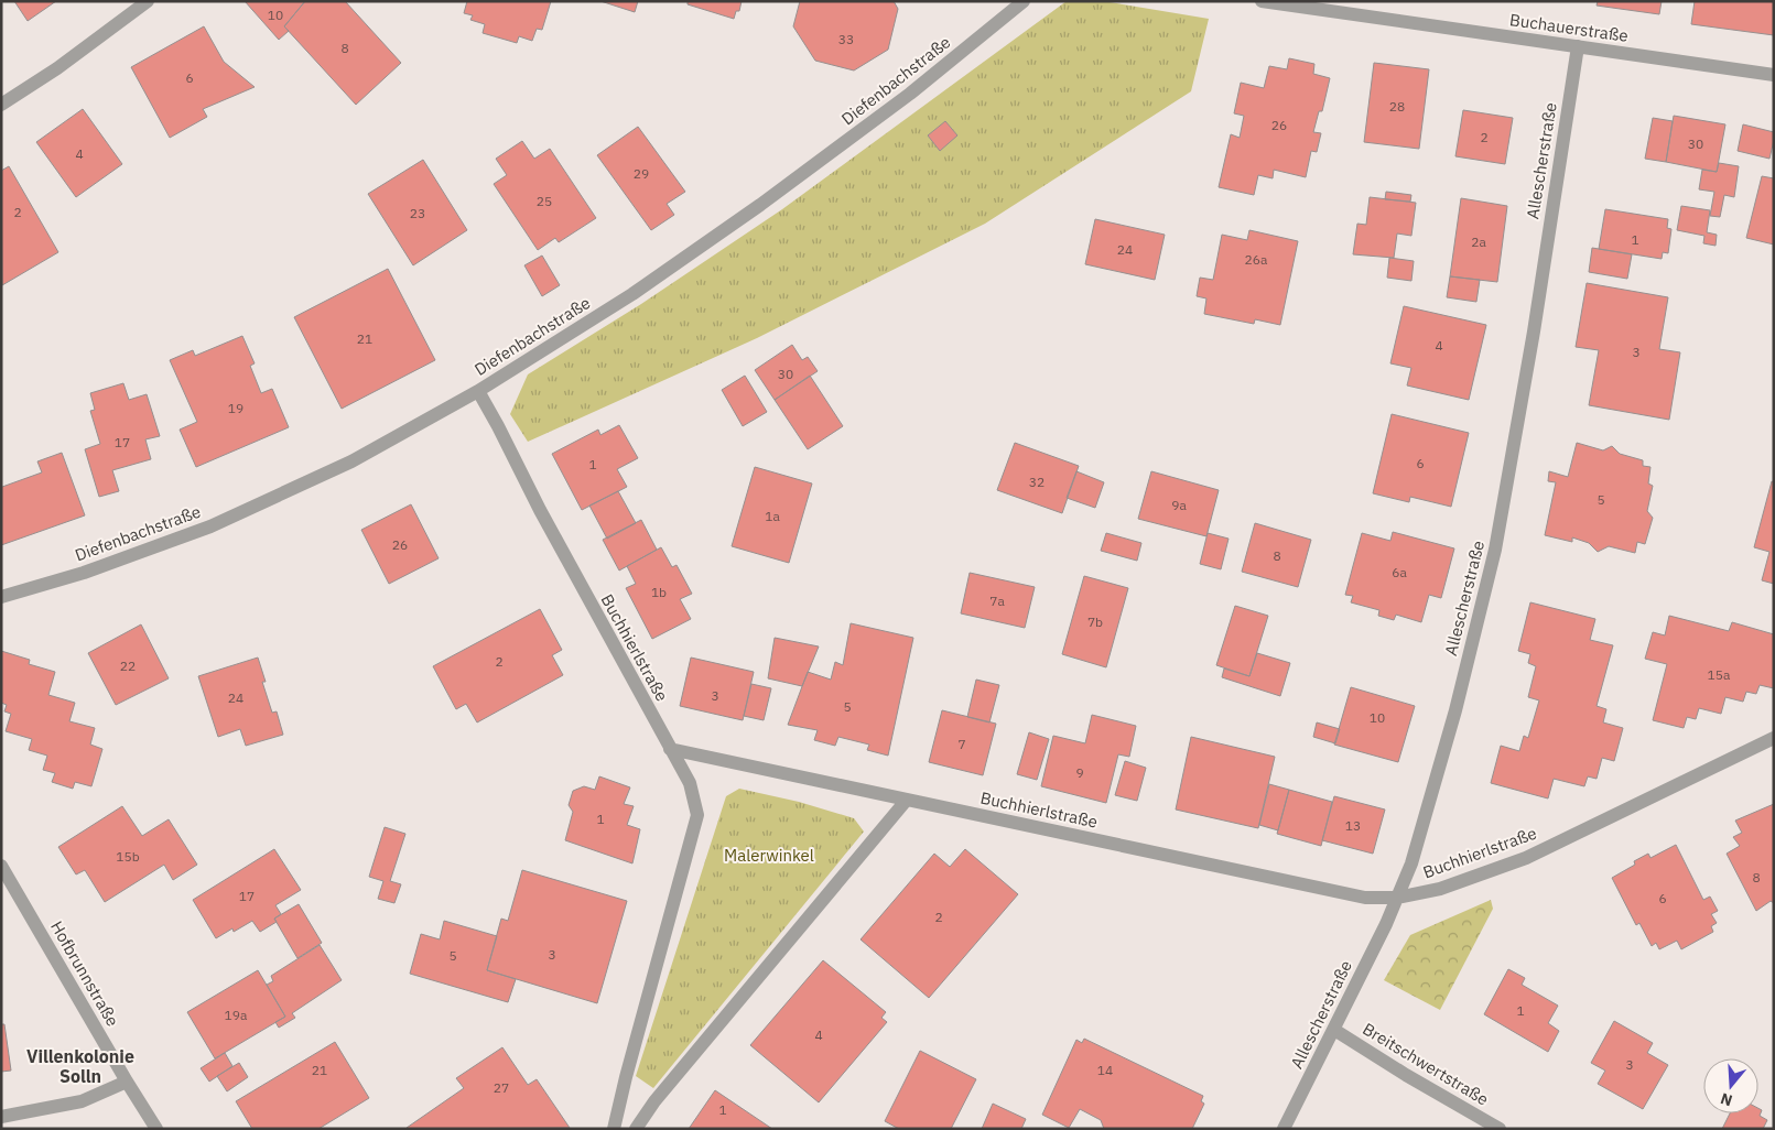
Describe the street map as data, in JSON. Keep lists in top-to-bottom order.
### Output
{
  "streets": {
    "street": [
      "Buchauerstraße",
      "Diefenbachstraße",
      "Allescherstraße",
      "Buchhierlstraße",
      "Hofbrunnstraße",
      "Breitschwertstraße"
    ]
  },
  "crossings": [
    ["Buchauerstraße", "Allescherstraße"],
    ["Diefenbachstraße", "Buchhierlstraße"],
    ["Allescherstraße", "Buchhierlstraße"],
    ["Allescherstraße", "Breitschwertstraße"]
  ],
  "districts": ["Villenkolonie Solln"],
  "parks": ["Malerwinkel"],
  "house_numbers": [
    "10",
    "33",
    "8",
    "6",
    "28",
    "26",
    "2",
    "30",
    "4",
    "29",
    "25",
    "2",
    "23",
    "1",
    "2a",
    "24",
    "26a",
    "21",
    "4",
    "3",
    "30",
    "19",
    "17",
    "6",
    "1",
    "32",
    "5",
    "9a",
    "1a",
    "26",
    "8",
    "6a",
    "1b",
    "7a",
    "7b",
    "2",
    "22",
    "15a",
    "3",
    "24",
    "5",
    "10",
    "7",
    "9",
    "1",
    "13",
    "15b",
    "8",
    "17",
    "6",
    "2",
    "3",
    "5",
    "1",
    "19a",
    "4",
    "3",
    "21",
    "14",
    "27",
    "1"
  ],
  "north": "bottom"
}
